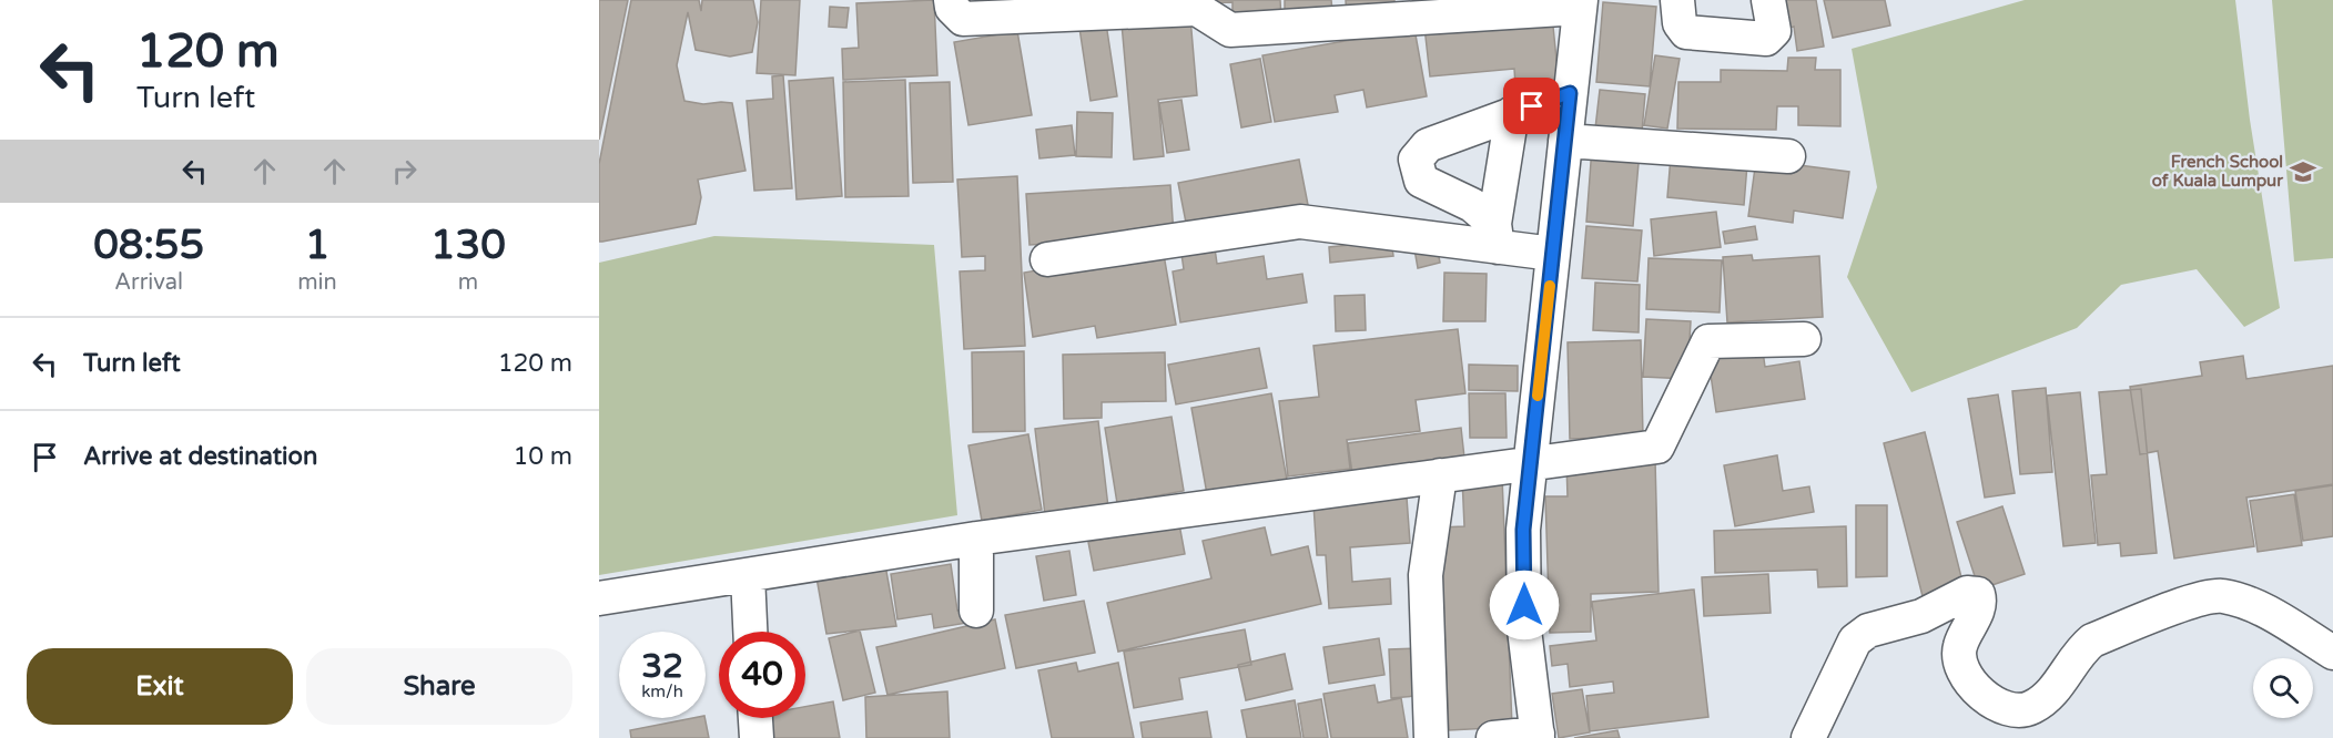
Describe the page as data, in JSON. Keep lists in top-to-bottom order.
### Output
{
  "places": {
    "school or university": ["French School of Kuala Lumpur"]
  },
  "page": {
    "turn": ["120 m", "Turn left"],
    "eta": [
      "08:55",
      "Arrival",
      "1",
      "min",
      "130",
      "m"
    ],
    "list": [
      {
        "name": "Turn left",
        "value": "120 m"
      },
      {
        "name": "Arrive at destination",
        "value": "10 m"
      }
    ],
    "speed": "32 km/h",
    "limit": "40",
    "buttons": ["Exit", "Share"]
  }
}
